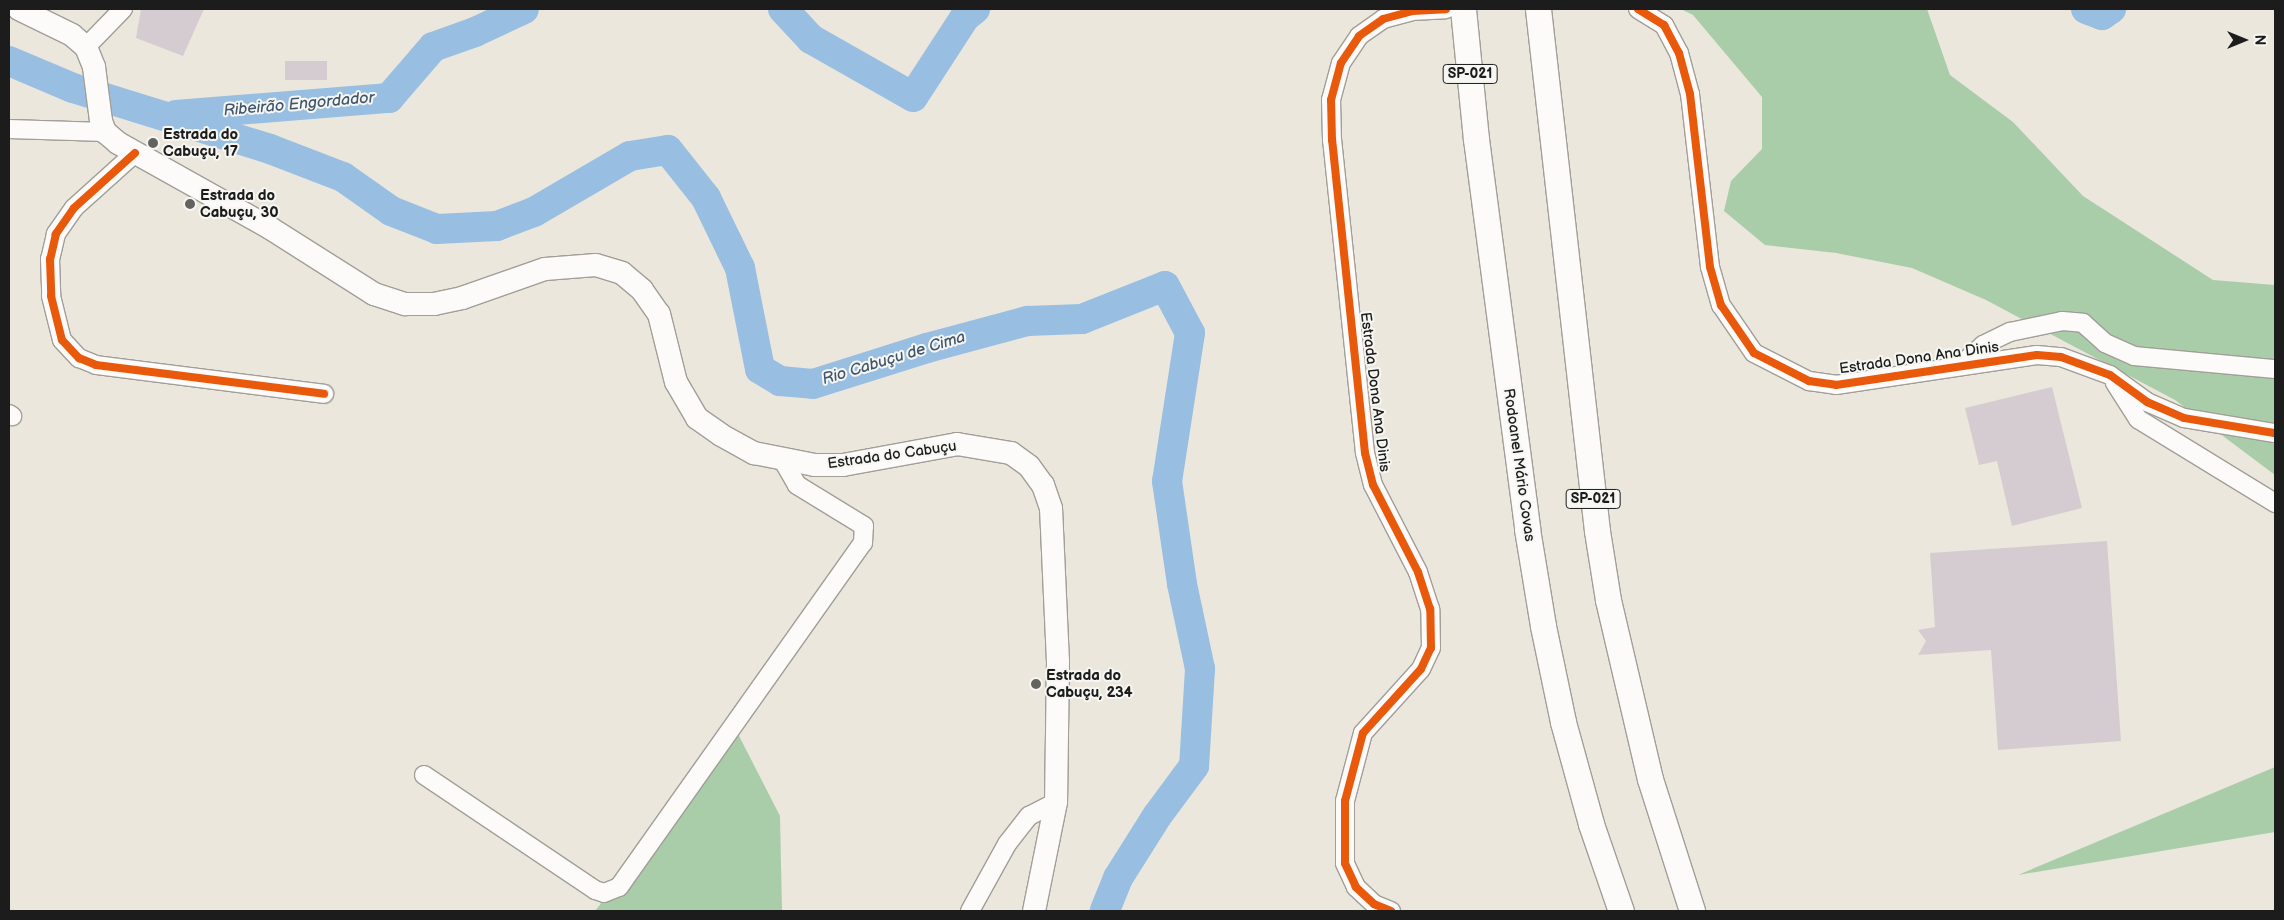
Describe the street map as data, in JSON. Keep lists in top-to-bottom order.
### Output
{
  "streets": {
    "highway": ["SP-021", "Rodoanel Mário Covas"],
    "main road": ["Estrada do Cabuçu"],
    "street": ["Estrada Dona Ana Dinis"]
  },
  "water": ["Ribeirão Engordador", "Rio Cabuçu de Cima"],
  "places": ["Estrada do Cabuçu, 17", "Estrada do Cabuçu, 30", "Estrada do Cabuçu, 234"],
  "north": "right"
}
